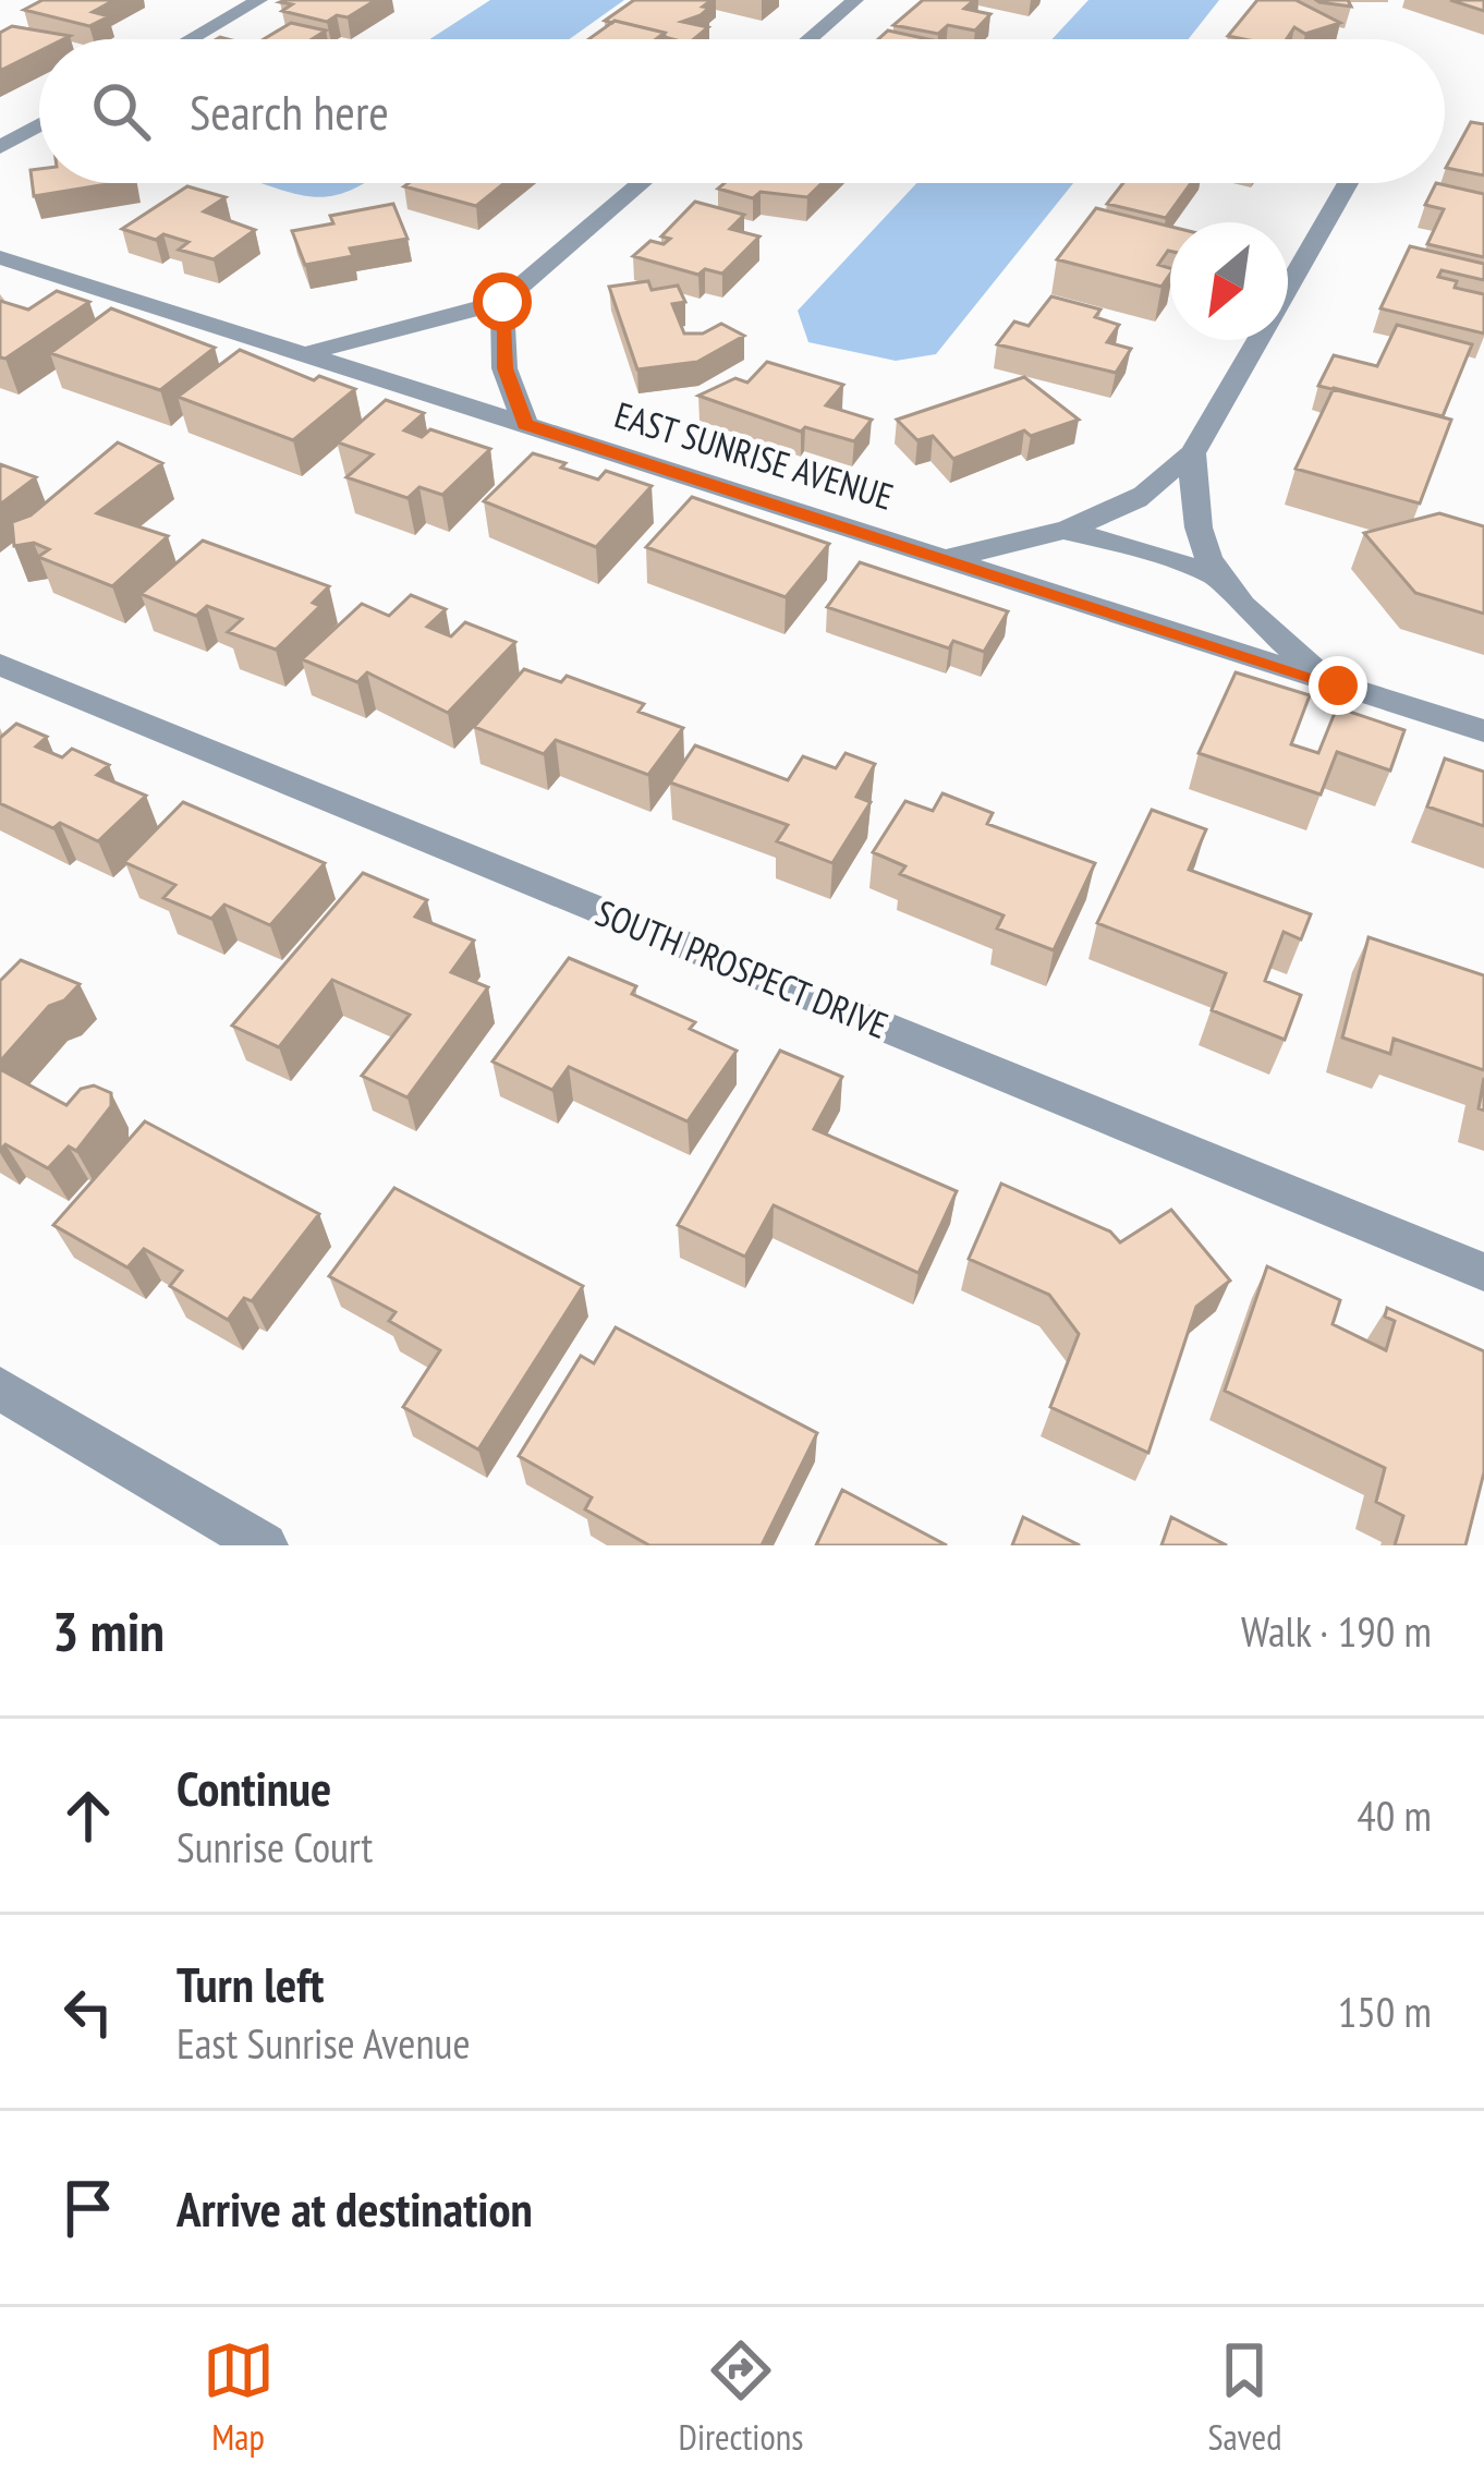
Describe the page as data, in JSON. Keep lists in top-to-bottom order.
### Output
{
  "streets": {
    "street": ["EAST SUNRISE AVENUE", "SOUTH PROSPECT DRIVE"]
  },
  "north": "bottom left",
  "page": {
    "search": "Search here",
    "heading": ["3 min", "Walk · 190 m"],
    "list": [
      ["Continue", "Sunrise Court", "40 m"],
      ["Turn left", "East Sunrise Avenue", "150 m"],
      "Arrive at destination"
    ],
    "nav": ["Map", "Directions", "Saved"]
  }
}
